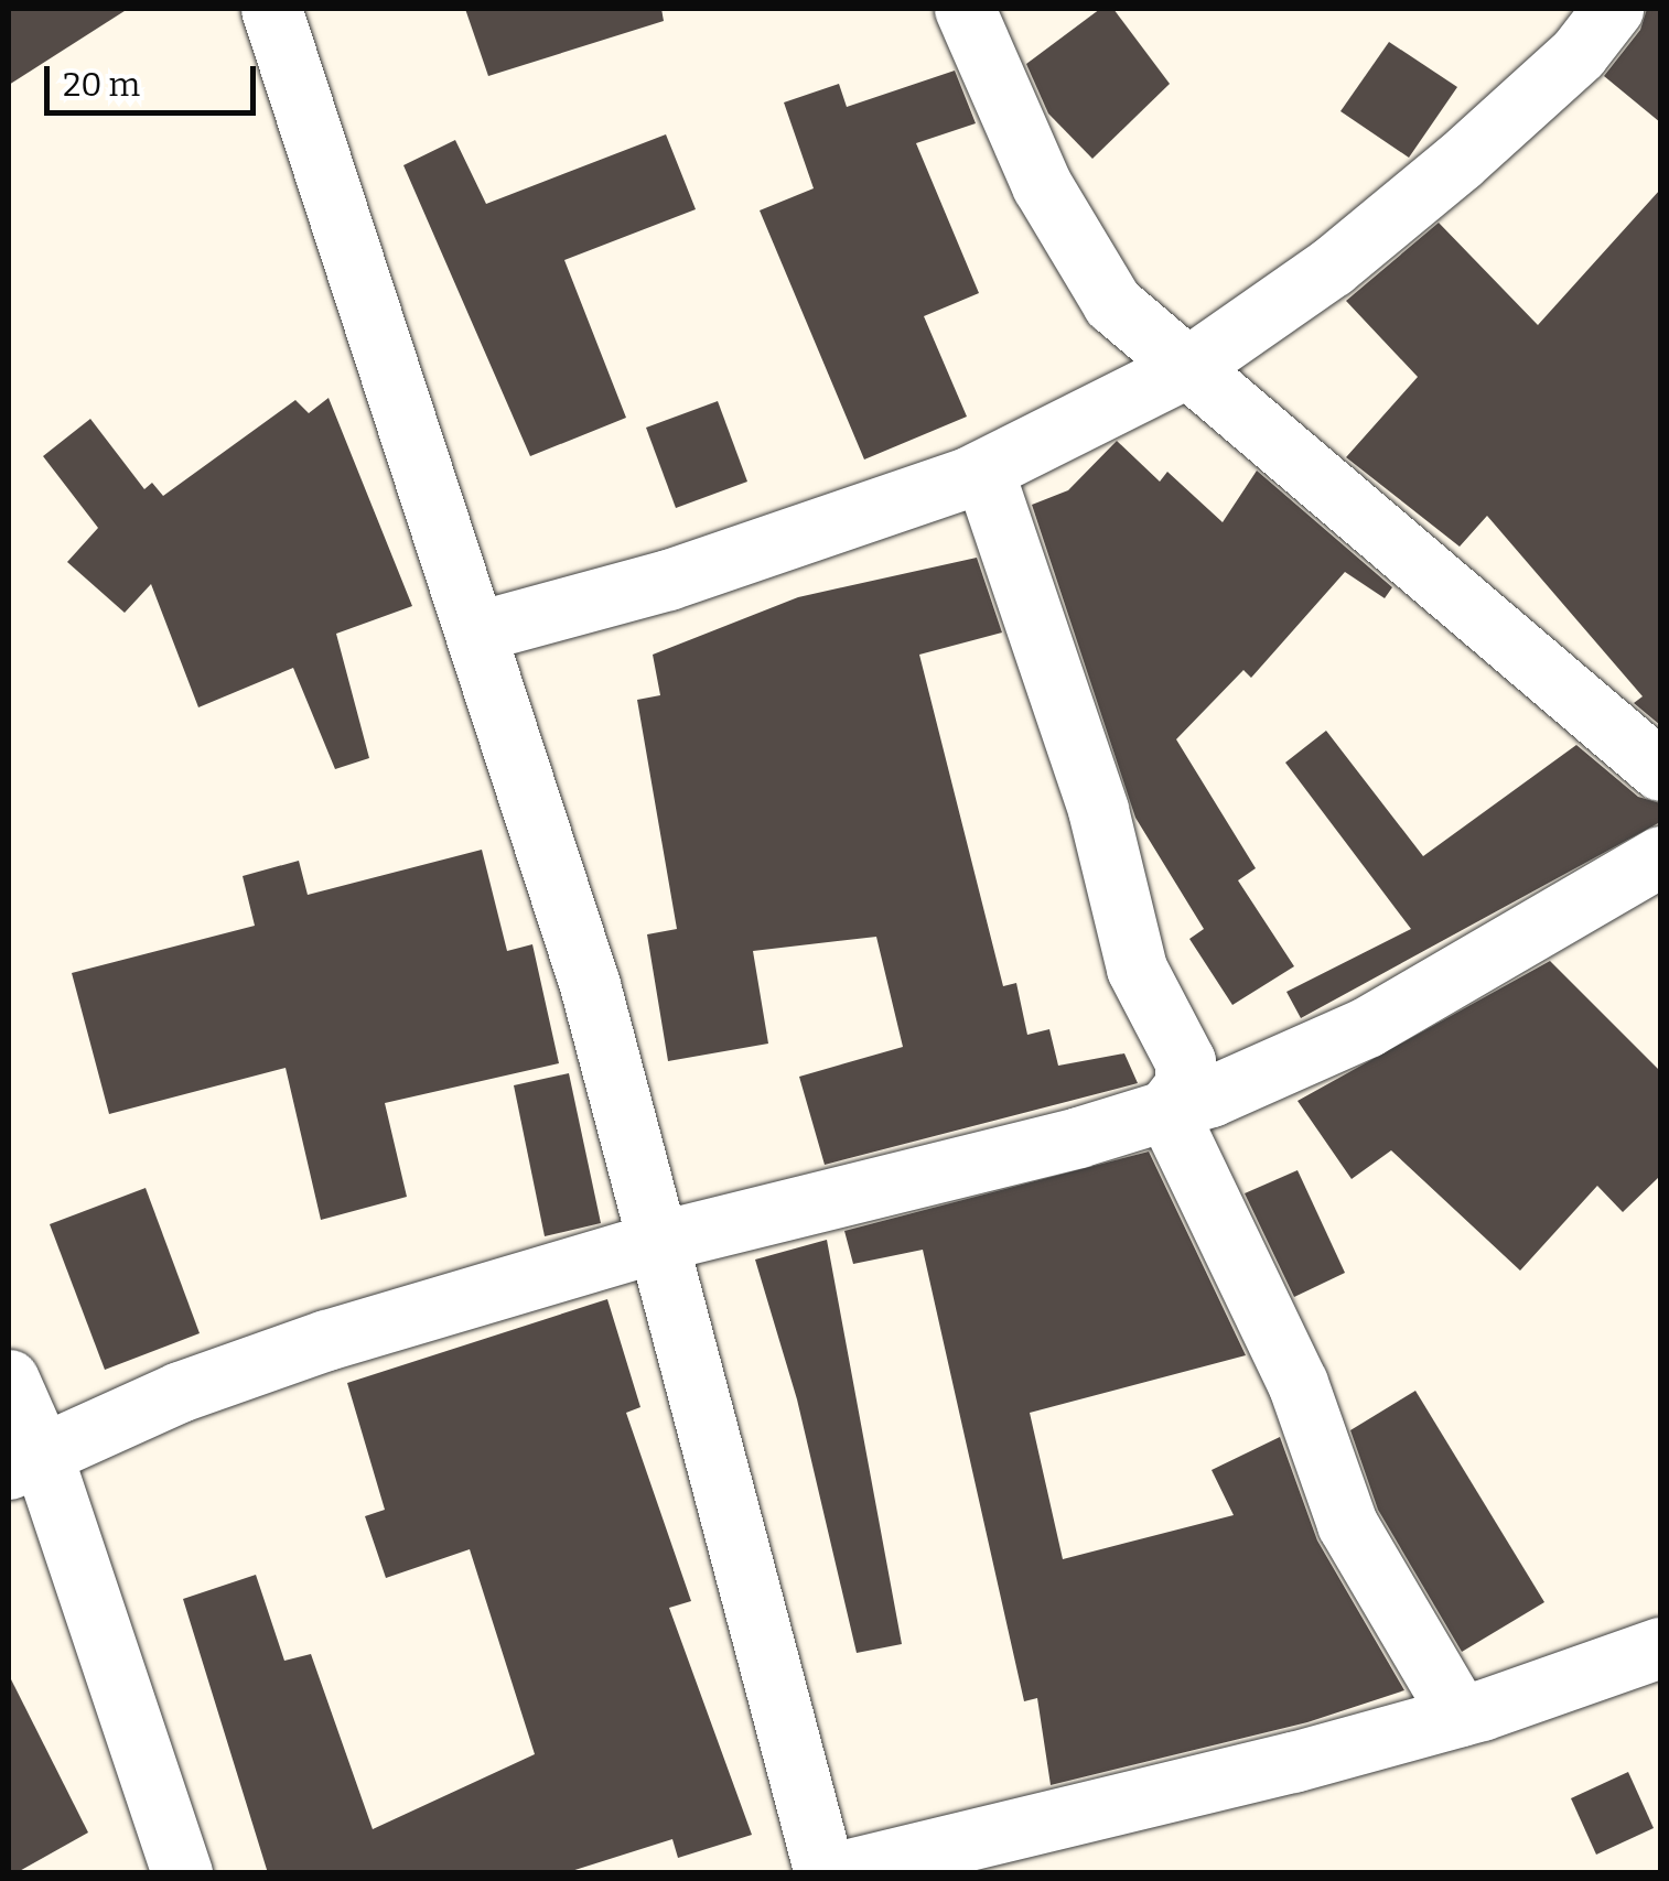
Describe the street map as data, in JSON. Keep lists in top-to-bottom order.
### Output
{
  "scale_bar": "20 m"
}
